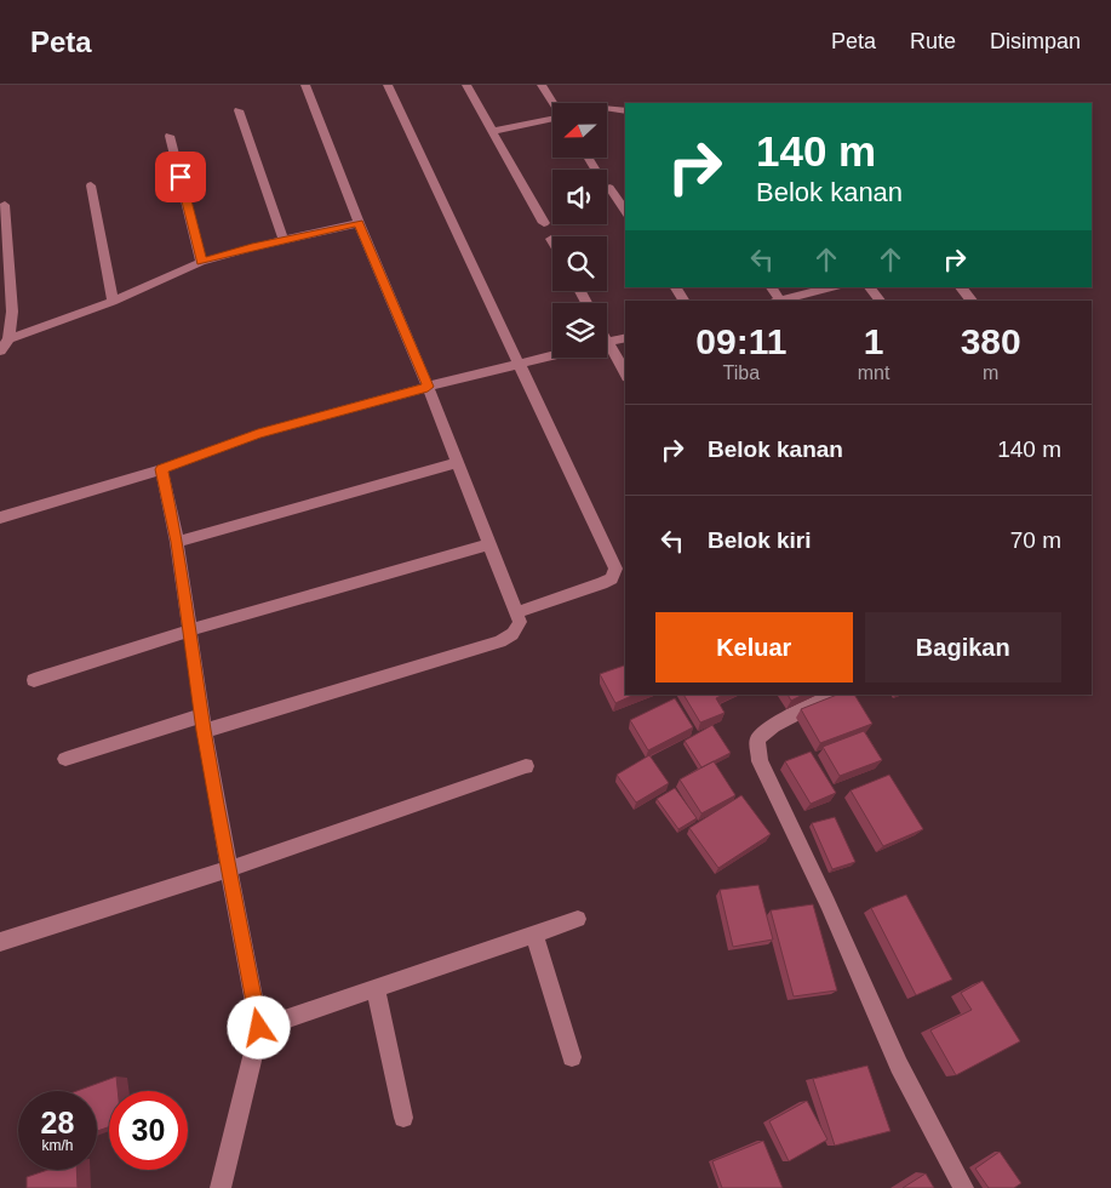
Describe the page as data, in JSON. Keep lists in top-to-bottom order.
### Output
{
  "north": "left",
  "page": {
    "header": "Peta",
    "nav": ["Peta", "Rute", "Disimpan"],
    "turn": ["140 m", "Belok kanan"],
    "eta": [
      "09:11",
      "Tiba",
      "1",
      "mnt",
      "380",
      "m"
    ],
    "list": [
      {
        "name": "Belok kanan",
        "value": "140 m"
      },
      {
        "name": "Belok kiri",
        "value": "70 m"
      }
    ],
    "buttons": ["Keluar", "Bagikan"],
    "speed": "28 km/h",
    "limit": "30"
  }
}
